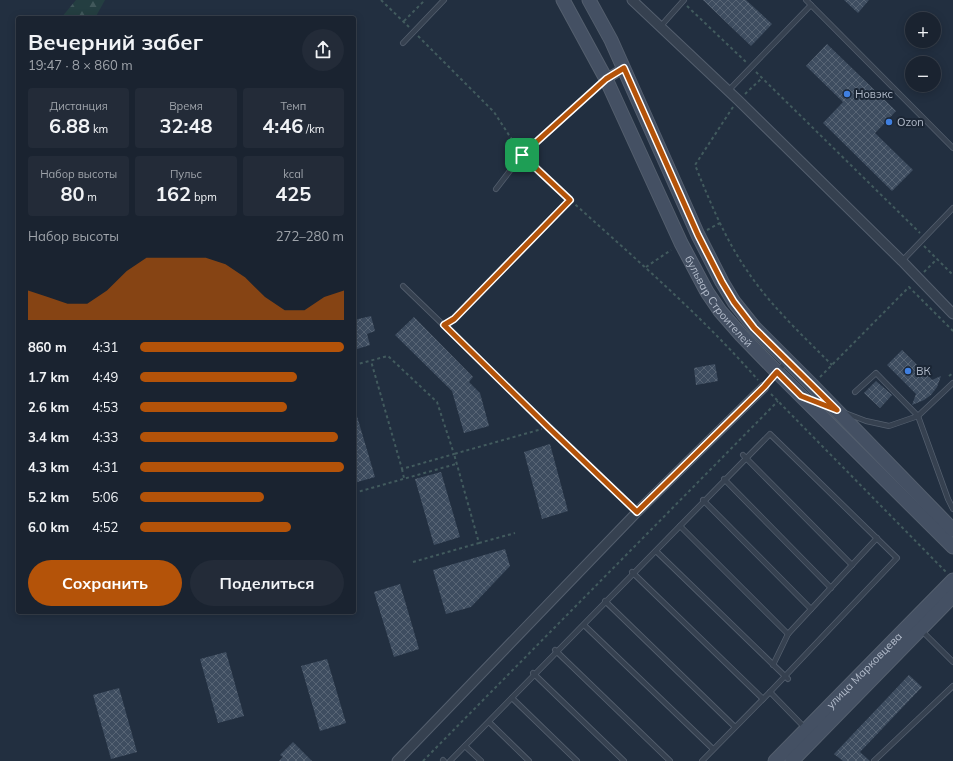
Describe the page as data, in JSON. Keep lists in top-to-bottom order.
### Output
{
  "streets": {
    "main road": ["бульвар Строителей", "улица Марковцева"]
  },
  "places": ["Новэкс", "Ozon", "ВК"],
  "page": {
    "map_buttons": ["+", "−"],
    "heading": ["Вечерний забег", "19:47 · 8 × 860 m"],
    "stats": [
      ["Дистанция", "6.88 km"],
      ["Время", "32:48"],
      ["Темп", "4:46 /km"],
      ["Набор высоты", "80 m"],
      ["Пульс", "162 bpm"],
      ["kcal", "425"]
    ],
    "chart": ["Набор высоты", "272–280 m"],
    "list": [
      {
        "name": "860 m",
        "note": "4:31"
      },
      {
        "name": "1.7 km",
        "note": "4:49"
      },
      {
        "name": "2.6 km",
        "note": "4:53"
      },
      {
        "name": "3.4 km",
        "note": "4:33"
      },
      {
        "name": "4.3 km",
        "note": "4:31"
      },
      {
        "name": "5.2 km",
        "note": "5:06"
      },
      {
        "name": "6.0 km",
        "note": "4:52"
      }
    ],
    "buttons": ["Сохранить", "Поделиться"]
  }
}
